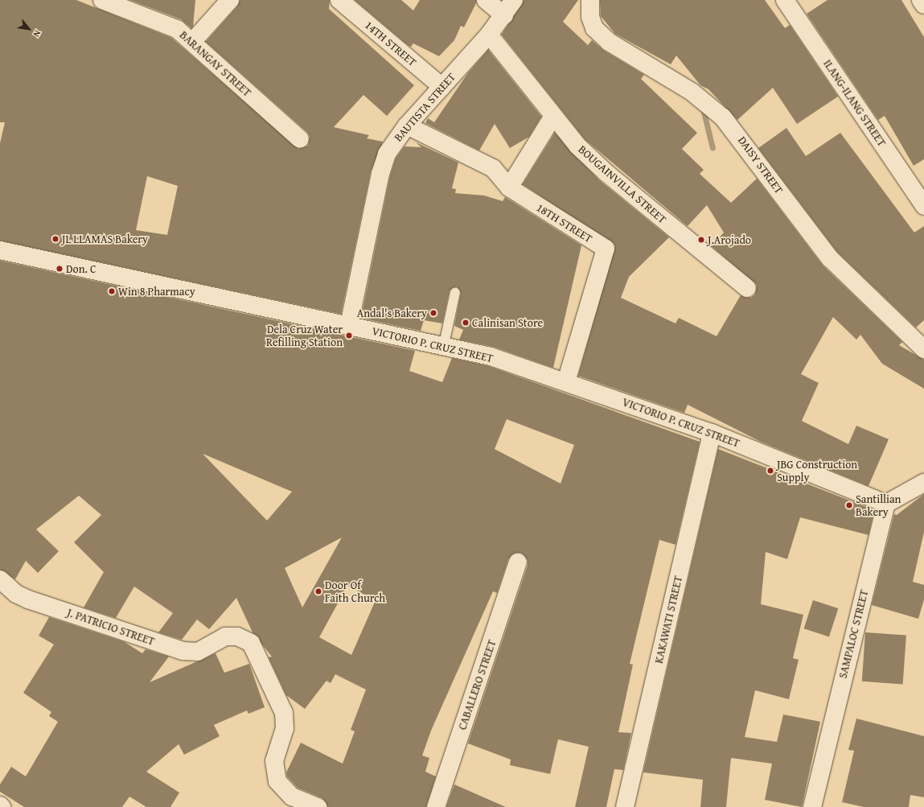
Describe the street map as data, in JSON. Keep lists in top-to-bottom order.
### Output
{
  "streets": {
    "street": [
      "14TH STREET",
      "BARANGAY STREET",
      "ILANG-ILANG STREET",
      "BAUTISTA STREET",
      "DAISY STREET",
      "BOUGAINVILLA STREET",
      "18TH STREET",
      "VICTORIO P. CRUZ STREET",
      "KAKAWATI STREET",
      "J. PATRICIO STREET",
      "SAMPALOC STREET",
      "CABALLERO STREET"
    ]
  },
  "crossings": [
    ["14TH STREET", "BAUTISTA STREET"],
    ["BAUTISTA STREET", "BOUGAINVILLA STREET"],
    ["BAUTISTA STREET", "18TH STREET"],
    ["BAUTISTA STREET", "VICTORIO P. CRUZ STREET"],
    ["18TH STREET", "VICTORIO P. CRUZ STREET"],
    ["VICTORIO P. CRUZ STREET", "KAKAWATI STREET"],
    ["VICTORIO P. CRUZ STREET", "SAMPALOC STREET"]
  ],
  "places": [
    "JL LLAMAS Bakery",
    "J.Arojado",
    "Don. C",
    "Win 8 Pharmacy",
    "Andal's Bakery",
    "Calinisan Store",
    "Dela Cruz Water Refilling Station",
    "JBG Construction Supply",
    "Santillian Bakery",
    "Door Of Faith Church"
  ],
  "north": "bottom right"
}
